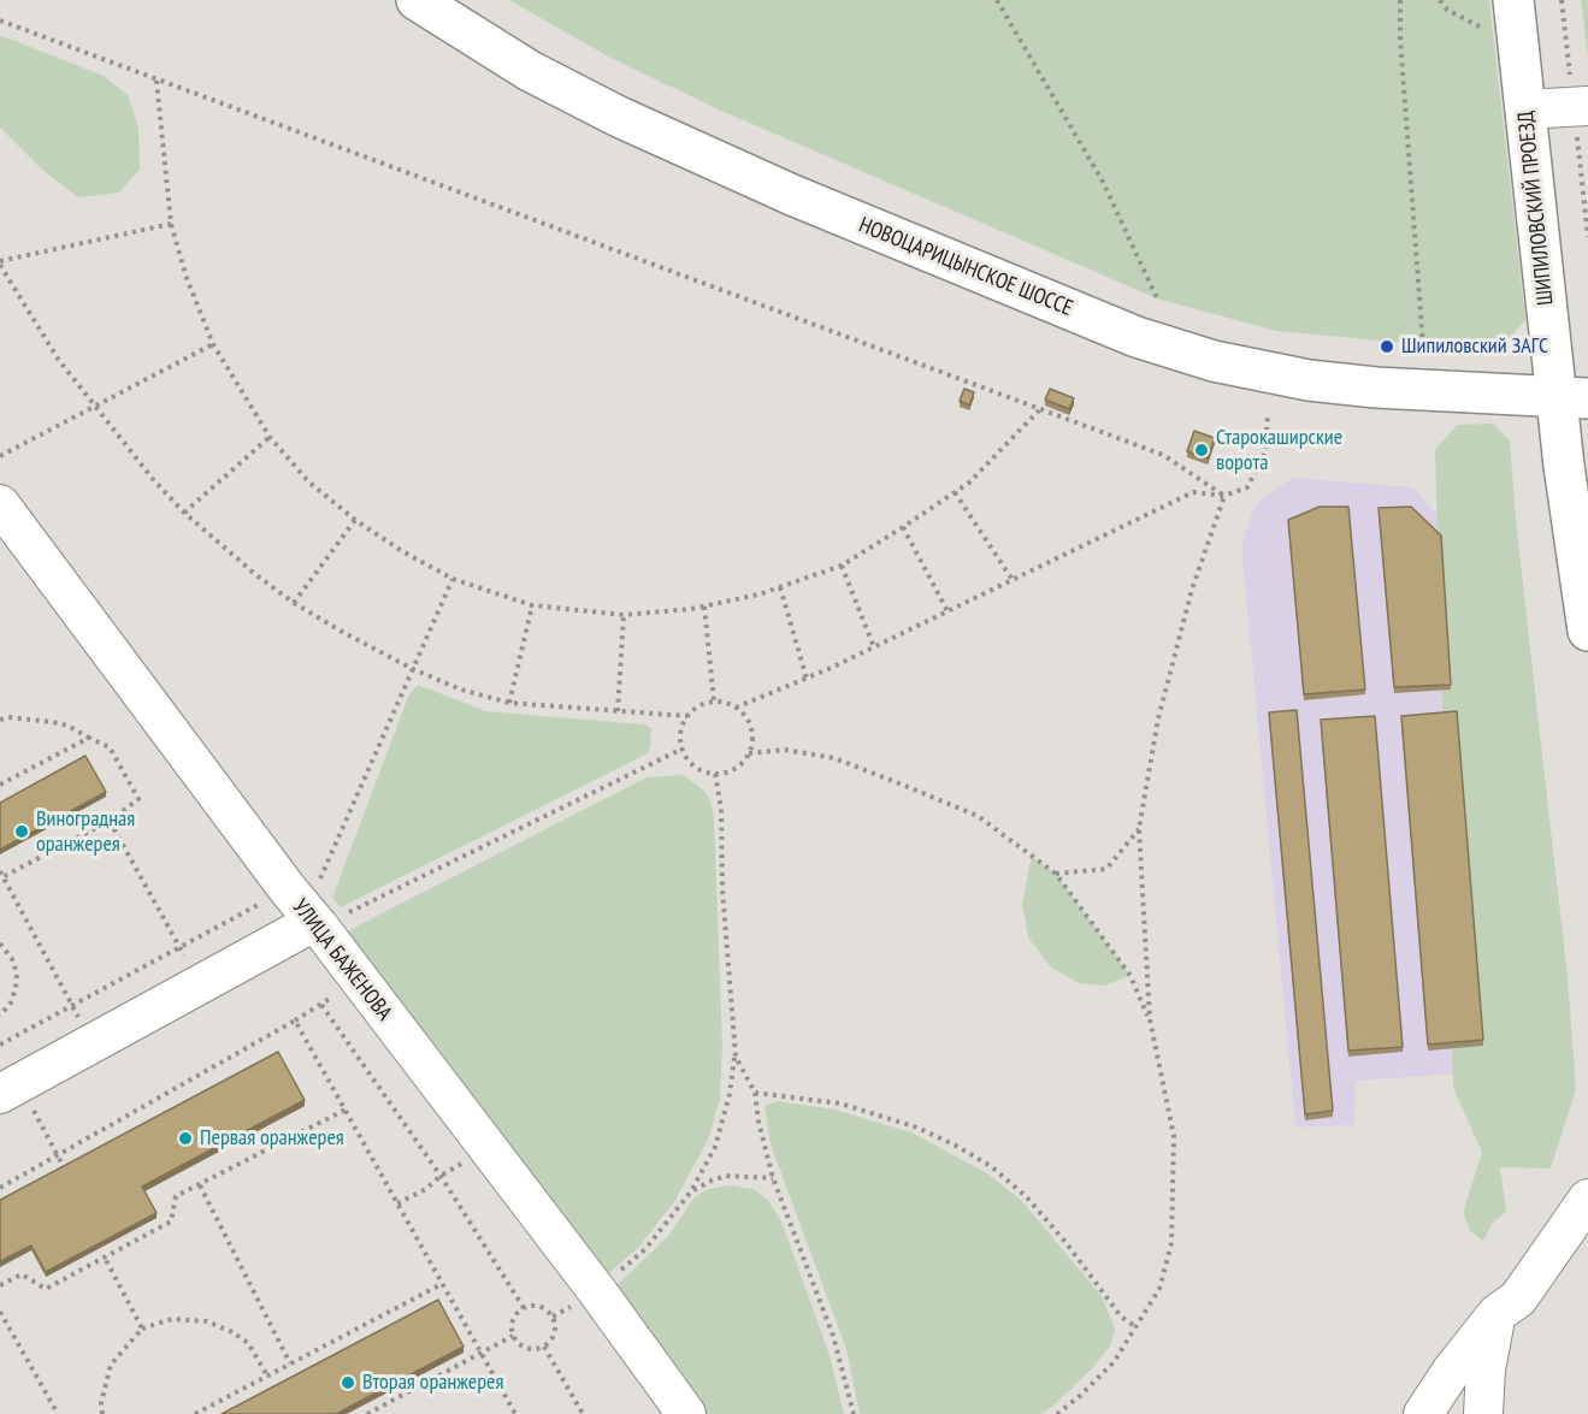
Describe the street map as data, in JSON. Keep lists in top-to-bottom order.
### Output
{
  "streets": {
    "main road": ["ШИПИЛОВСКИЙ ПРОЕЗД", "НОВОЦАРИЦЫНСКОЕ ШОССЕ"],
    "street": ["УЛИЦА БАЖЕНОВА"]
  },
  "crossings": [
    ["ШИПИЛОВСКИЙ ПРОЕЗД", "НОВОЦАРИЦЫНСКОЕ ШОССЕ"]
  ],
  "places": [
    "Шипиловский ЗАГС",
    "Старокаширские ворота",
    "Виноградная оранжерея",
    "Первая оранжерея",
    "Вторая оранжерея"
  ]
}
